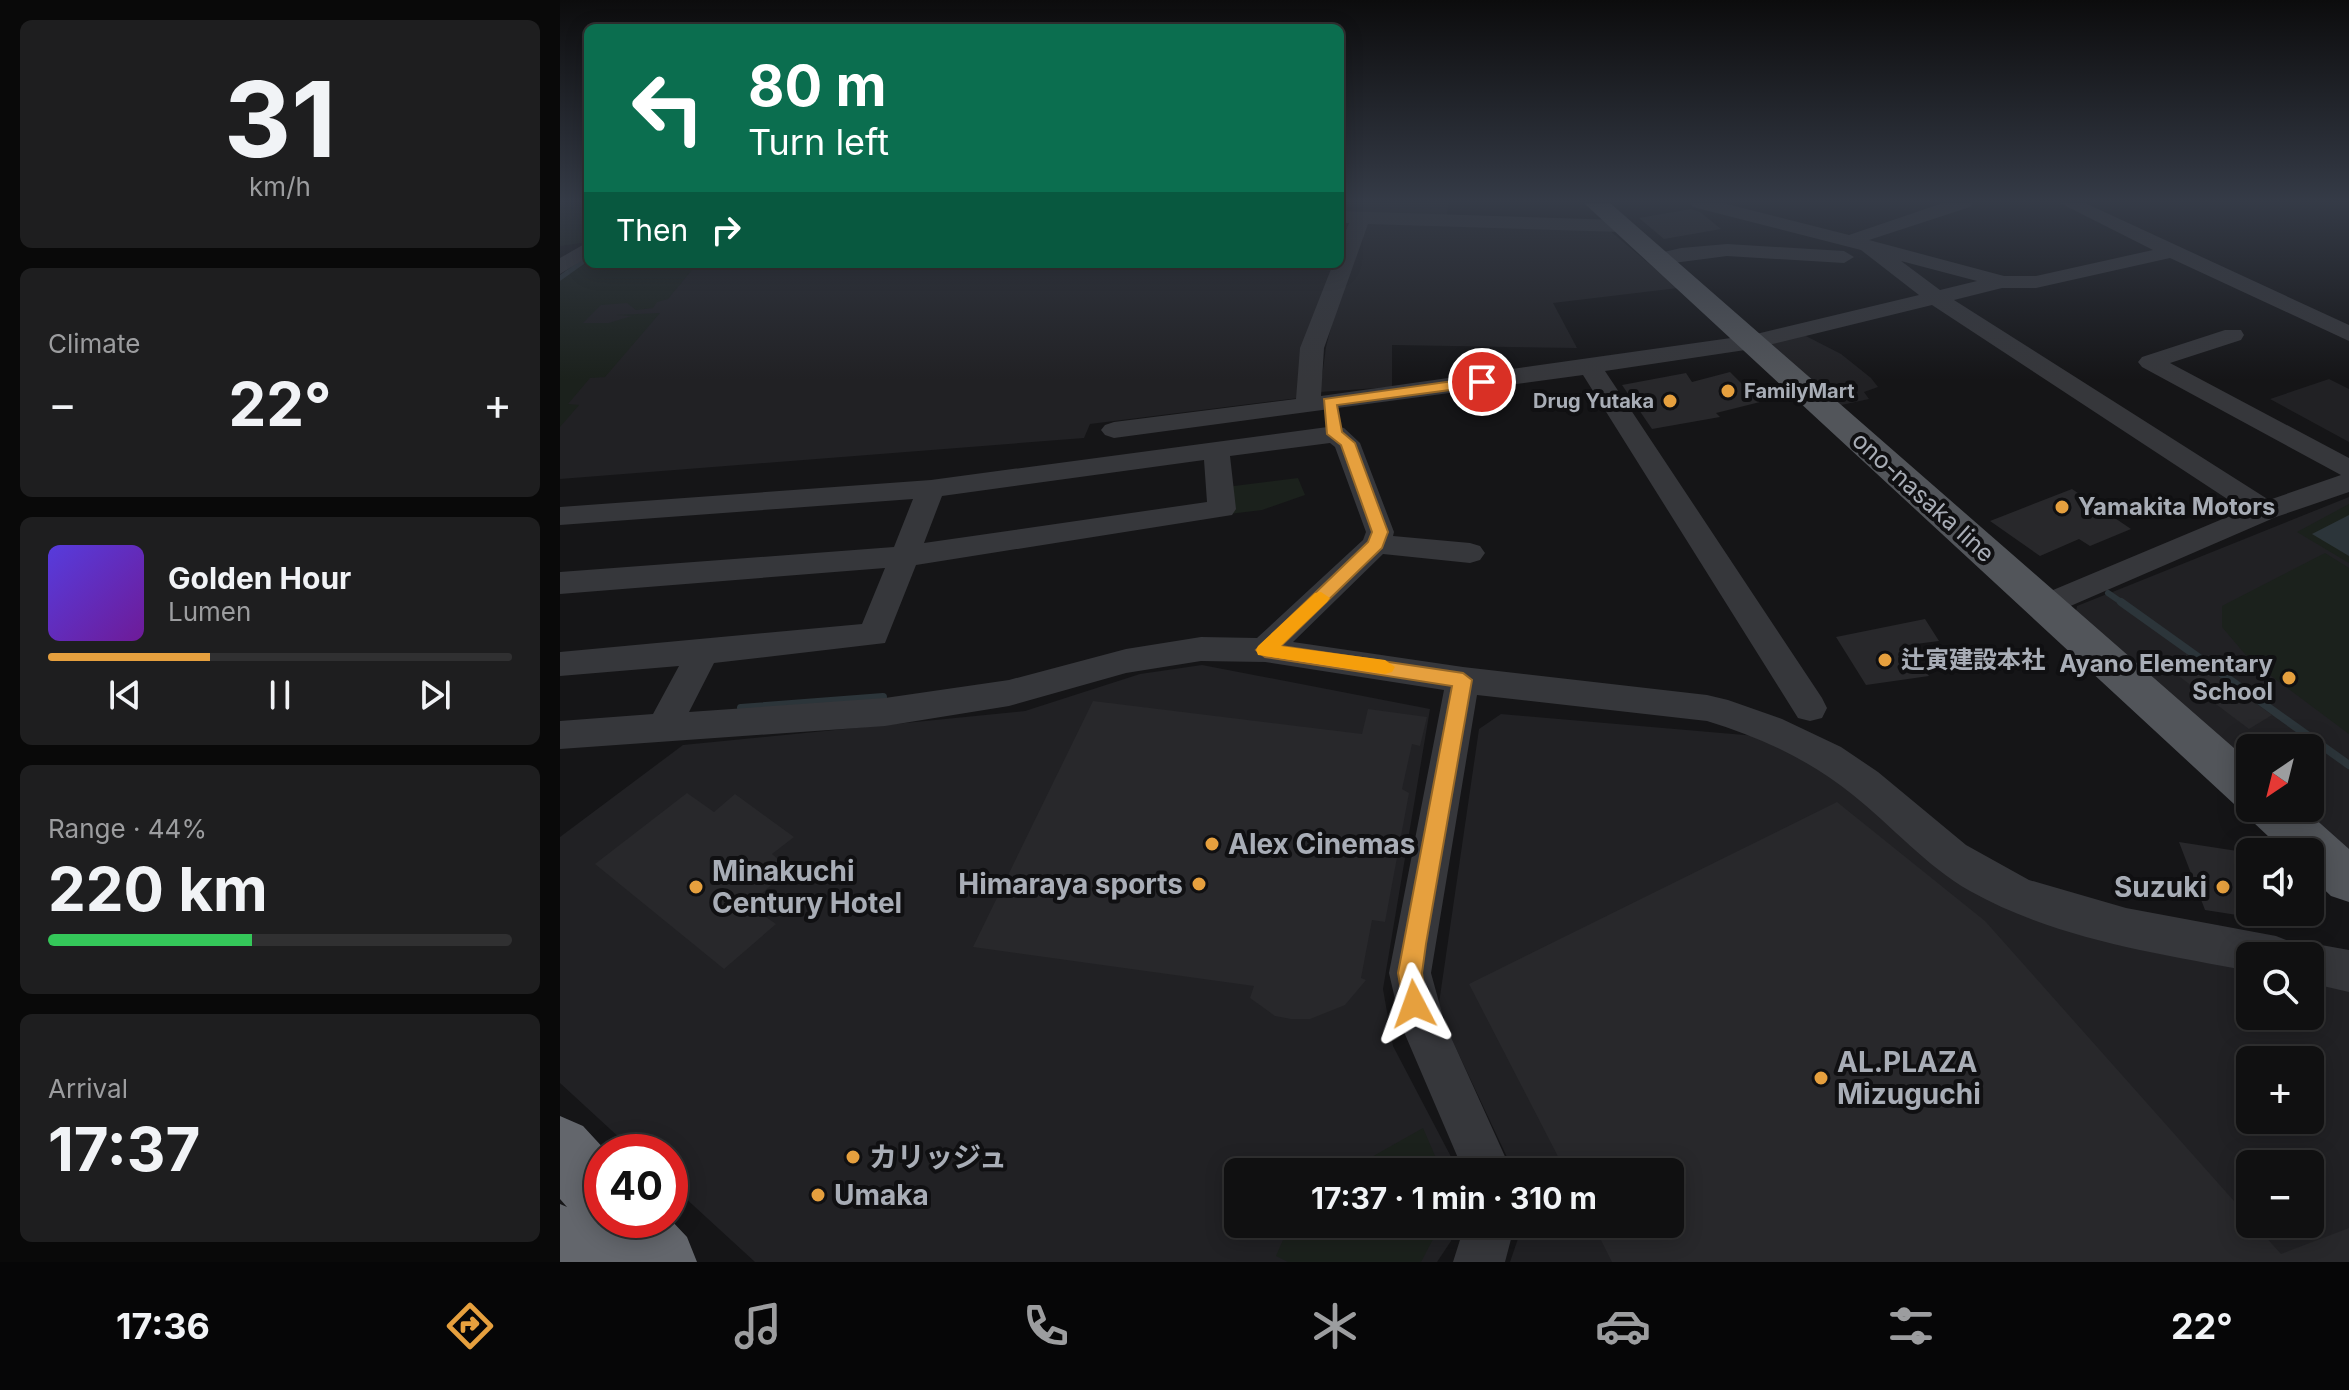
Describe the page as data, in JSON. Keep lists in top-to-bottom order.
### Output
{
  "streets": {
    "main road": ["ono-nasaka line"]
  },
  "places": [
    "FamilyMart",
    "Drug Yutaka",
    "Yamakita Motors",
    "辻寅建設本社",
    "Ayano Elementary School",
    "Alex Cinemas",
    "Himaraya sports",
    "Minakuchi Century Hotel",
    "Suzuki",
    "AL.PLAZA Mizuguchi",
    "カリッジュ",
    "Umaka"
  ],
  "north": "bottom left",
  "page": {
    "tile": [
      ["31", "km/h"],
      "Climate",
      ["Range · 44%", "220 km"],
      ["Arrival", "17:37"]
    ],
    "turn": ["80 m", "Turn left"],
    "then": "Then",
    "heat": ["−", "22°", "+"],
    "song": ["Golden Hour", "Lumen"],
    "map_buttons": ["+", "−"],
    "limit": "40",
    "trip": "17:37 · 1 min · 310 m",
    "tabs": ["17:36", "22°"]
  }
}
